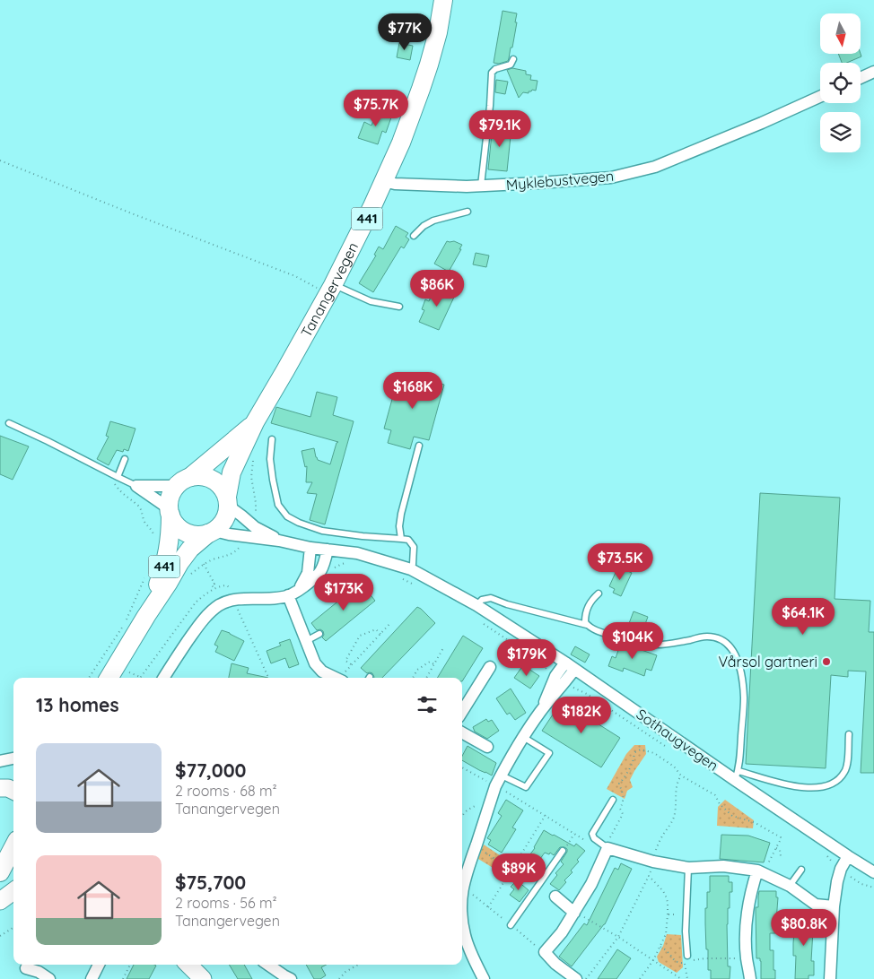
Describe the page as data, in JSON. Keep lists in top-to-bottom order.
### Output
{
  "streets": {
    "main road": ["441", "Tanangervegen"],
    "street": ["Myklebustvegen", "Sothaugvegen"]
  },
  "crossings": [
    ["Myklebustvegen", "Tanangervegen"],
    ["441", "Tanangervegen"],
    ["441", "Sothaugvegen"],
    ["Tanangervegen", "Sothaugvegen"]
  ],
  "places": ["Vårsol gartneri"],
  "north": "bottom",
  "page": {
    "price": [
      "$77K",
      "$75.7K",
      "$79.1K",
      "$86K",
      "$168K",
      "$73.5K",
      "$173K",
      "$64.1K",
      "$104K",
      "$179K",
      "$182K",
      "$89K",
      "$80.8K"
    ],
    "heading": "13 homes",
    "list": [
      {
        "name": "$77,000",
        "note": "2 rooms · 68 m² · Tanangervegen"
      },
      {
        "name": "$75,700",
        "note": "2 rooms · 56 m² · Tanangervegen"
      }
    ]
  }
}
